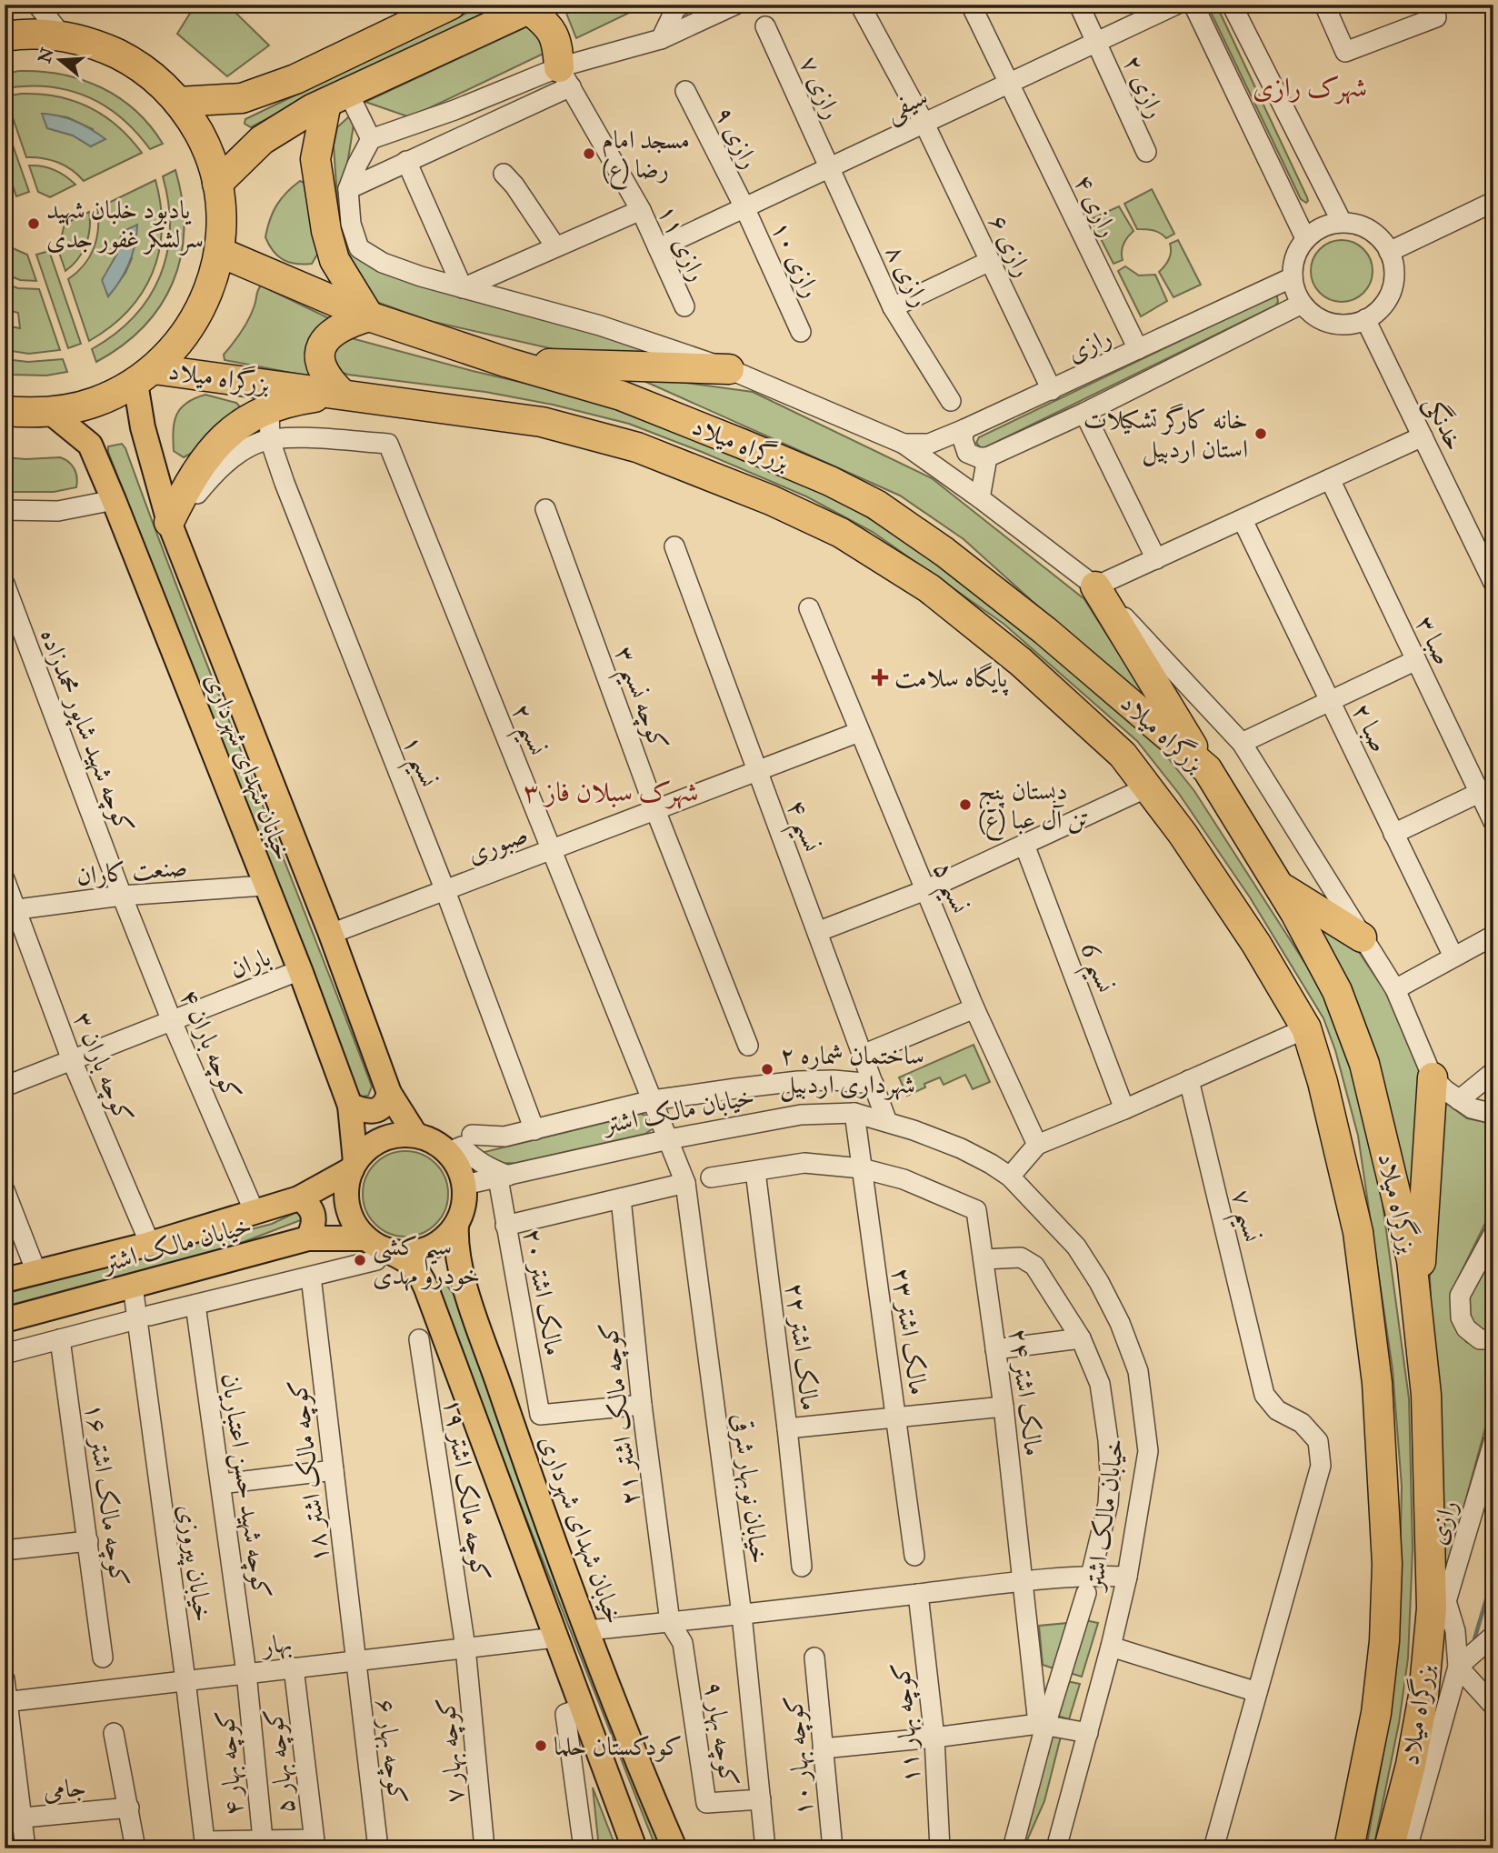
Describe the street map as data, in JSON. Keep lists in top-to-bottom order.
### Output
{
  "streets": {
    "highway": ["بزرگراه میلاد"],
    "main road": ["خیابان شهدای شهرداری", "خیابان مالک اشتر"],
    "street": [
      "رازی ۲",
      "رازی ۷",
      "سیفی",
      "رازی ۹",
      "رازی ۴",
      "رازی ۱۱",
      "رازی ۶",
      "رازی ۱۰",
      "رازی ۸",
      "رازی",
      "خدنگی",
      "صبا ۳",
      "کوچه نسیم ۳",
      "صبا ۲",
      "نسیم ۲",
      "کوچه شهید شاپور محمدزاده",
      "نسیم ۱",
      "نسیم ۴",
      "صبوری",
      "صنعت کاران",
      "نسیم ۵",
      "باران",
      "نسیم 6",
      "کوچه باران ۴",
      "کوچه باران ۳",
      "نسیم ۷",
      "مالک اشتر ۲۰",
      "مالک اشتر ۲۳",
      "مالک اشتر ۲۲",
      "مالک اشتر ۲۴",
      "کوچه مالک اشتر ۲۱",
      "کوچه مالک اشتر ۱۸",
      "کوچه شهید حسن اعتباریان",
      "خیابان نوبهار شرقی",
      "کوچه مالک اشتر ۱۹",
      "کوچه مالک اشتر ۱۶",
      "خیابان پیروزی",
      "بهار",
      "کوچه بهار ۱۱",
      "کوچه بهار ۹",
      "کوچه بهار ۷",
      "کوچه بهار ۶",
      "کوچه بهار ۱۰",
      "کوچه بهار ۵",
      "کوچه بهار ۴",
      "جامی"
    ]
  },
  "crossings": [
    ["رازی ۲", "سیفی"],
    ["رازی ۷", "سیفی"],
    ["رازی ۷", "رازی ۸"],
    ["سیفی", "رازی ۹"],
    ["سیفی", "رازی ۴"],
    ["سیفی", "رازی ۱۱"],
    ["سیفی", "رازی ۶"],
    ["سیفی", "رازی ۱۰"],
    ["سیفی", "رازی ۸"],
    ["رازی ۹", "رازی ۱۰"],
    ["رازی ۴", "رازی"],
    ["رازی ۶", "رازی"],
    ["رازی", "بزرگراه میلاد"],
    ["رازی", "خدنگی"],
    ["بزرگراه میلاد", "خیابان شهدای شهرداری"],
    ["کوچه نسیم ۳", "صبوری"],
    ["نسیم ۲", "نسیم ۱"],
    ["نسیم ۲", "صبوری"],
    ["نسیم ۲", "خیابان مالک اشتر"],
    ["نسیم ۲", "خیابان نوبهار شرقی"],
    ["کوچه شهید شاپور محمدزاده", "صنعت کاران"],
    ["کوچه شهید شاپور محمدزاده", "کوچه باران ۴"],
    ["نسیم ۱", "صبوری"],
    ["خیابان شهدای شهرداری", "صبوری"],
    ["خیابان شهدای شهرداری", "صنعت کاران"],
    ["خیابان شهدای شهرداری", "باران"],
    ["خیابان شهدای شهرداری", "خیابان مالک اشتر"],
    ["نسیم ۴", "صبوری"],
    ["نسیم ۴", "خیابان مالک اشتر"],
    ["صبوری", "نسیم ۵"],
    ["صنعت کاران", "کوچه باران ۴"],
    ["صنعت کاران", "کوچه باران ۳"],
    ["باران", "کوچه باران ۴"],
    ["باران", "کوچه باران ۳"],
    ["کوچه باران ۴", "خیابان مالک اشتر"],
    ["کوچه باران ۳", "خیابان مالک اشتر"],
    ["خیابان مالک اشتر", "مالک اشتر ۲۰"],
    ["خیابان مالک اشتر", "مالک اشتر ۲۳"],
    ["خیابان مالک اشتر", "خیابان نوبهار شرقی"],
    ["خیابان مالک اشتر", "خیابان پیروزی"],
    ["مالک اشتر ۲۰", "کوچه مالک اشتر ۲۱"],
    ["مالک اشتر ۲۳", "مالک اشتر ۲۴"],
    ["کوچه مالک اشتر ۲۱", "کوچه بهار ۹"],
    ["کوچه مالک اشتر ۱۸", "بهار"],
    ["کوچه مالک اشتر ۱۸", "کوچه بهار ۶"],
    ["کوچه شهید حسن اعتباریان", "بهار"],
    ["کوچه شهید حسن اعتباریان", "کوچه بهار ۴"],
    ["خیابان نوبهار شرقی", "کوچه بهار ۹"],
    ["کوچه مالک اشتر ۱۹", "بهار"],
    ["کوچه مالک اشتر ۱۹", "کوچه بهار ۷"],
    ["خیابان پیروزی", "بهار"],
    ["بهار", "کوچه بهار ۷"],
    ["بهار", "کوچه بهار ۶"],
    ["بهار", "کوچه بهار ۵"],
    ["بهار", "کوچه بهار ۴"]
  ],
  "districts": ["شهرک رازی", "شهرک سبلان فاز ۳"],
  "places": {
    "other": [
      "مسجد امام رضا (ع)",
      "یادبود خلبان شهید سرلشکر غفور جدی",
      "خانه کارگر تشکیلات استان اردبیل",
      "دبستان پنج تن آل عبا (ع)",
      "ساختمان شماره ۲ شهرداری اردبیل",
      "سیم کشی خودرو مهدی",
      "کودکستان حلما"
    ],
    "health": ["پایگاه سلامت"]
  },
  "north": "left"
}
